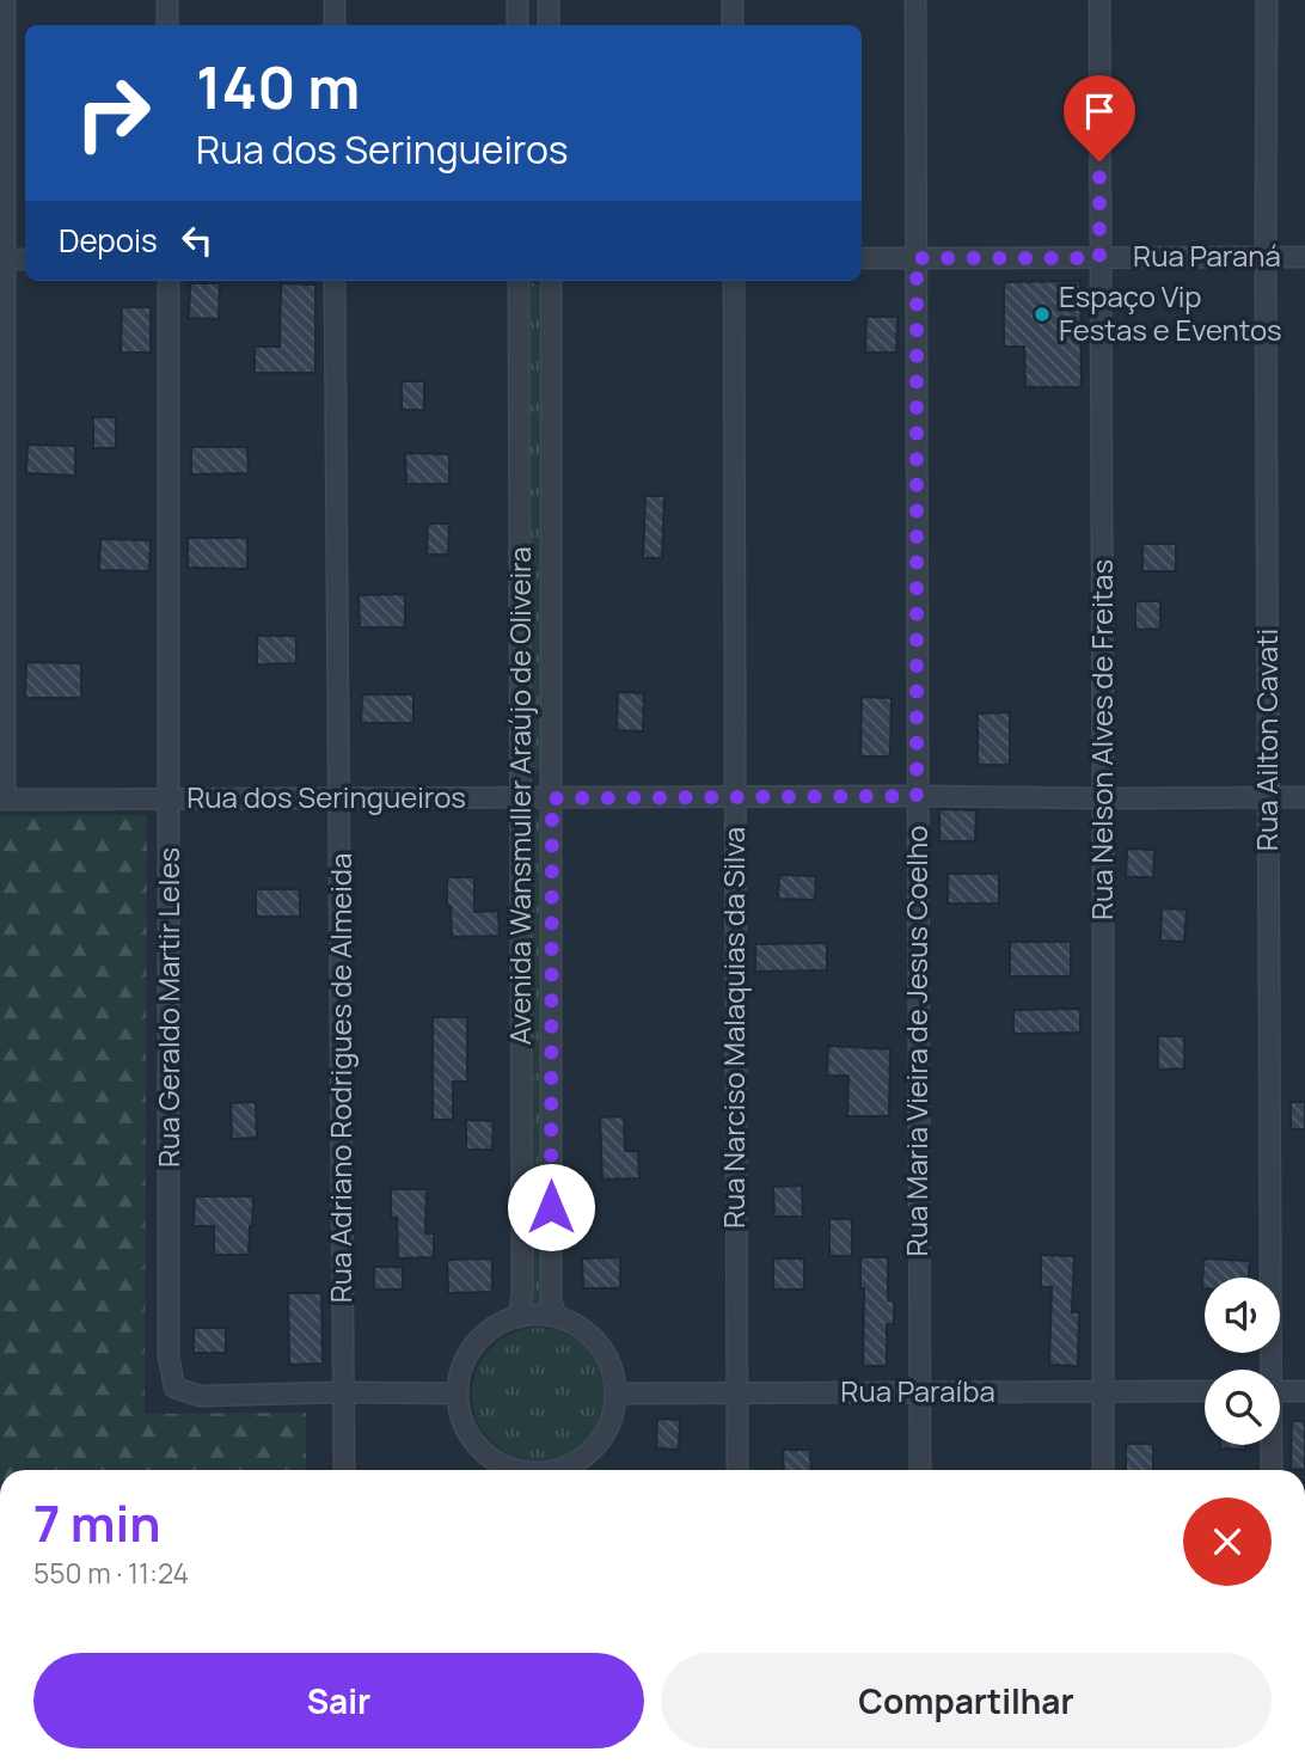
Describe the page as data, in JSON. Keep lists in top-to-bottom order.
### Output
{
  "streets": {
    "street": [
      "Rua Paraná",
      "Rua Nelson Alves de Freitas",
      "Rua Ailton Cavati",
      "Avenida Wansmuller Araújo de Oliveira",
      "Rua dos Seringueiros",
      "Rua Geraldo Martir Leles",
      "Rua Narciso Malaquias da Silva",
      "Rua Maria Vieira de Jesus Coelho",
      "Rua Adriano Rodrigues de Almeida",
      "Rua Paraíba"
    ]
  },
  "crossings": [
    ["Rua Paraná", "Rua Nelson Alves de Freitas"],
    ["Rua Paraná", "Rua Ailton Cavati"],
    ["Rua Paraná", "Rua Maria Vieira de Jesus Coelho"],
    ["Rua Nelson Alves de Freitas", "Rua dos Seringueiros"],
    ["Rua Nelson Alves de Freitas", "Rua Paraíba"],
    ["Rua Ailton Cavati", "Rua dos Seringueiros"],
    ["Avenida Wansmuller Araújo de Oliveira", "Rua dos Seringueiros"],
    ["Rua dos Seringueiros", "Rua Geraldo Martir Leles"],
    ["Rua dos Seringueiros", "Rua Narciso Malaquias da Silva"],
    ["Rua dos Seringueiros", "Rua Maria Vieira de Jesus Coelho"],
    ["Rua dos Seringueiros", "Rua Adriano Rodrigues de Almeida"],
    ["Rua Geraldo Martir Leles", "Rua Adriano Rodrigues de Almeida"],
    ["Rua Narciso Malaquias da Silva", "Rua Paraíba"],
    ["Rua Maria Vieira de Jesus Coelho", "Rua Paraíba"]
  ],
  "places": ["Espaço Vip Festas e Eventos"],
  "page": {
    "turn": ["140 m", "Rua dos Seringueiros"],
    "then": "Depois",
    "heading": ["7 min", "550 m · 11:24"],
    "buttons": ["Sair", "Compartilhar"]
  }
}
